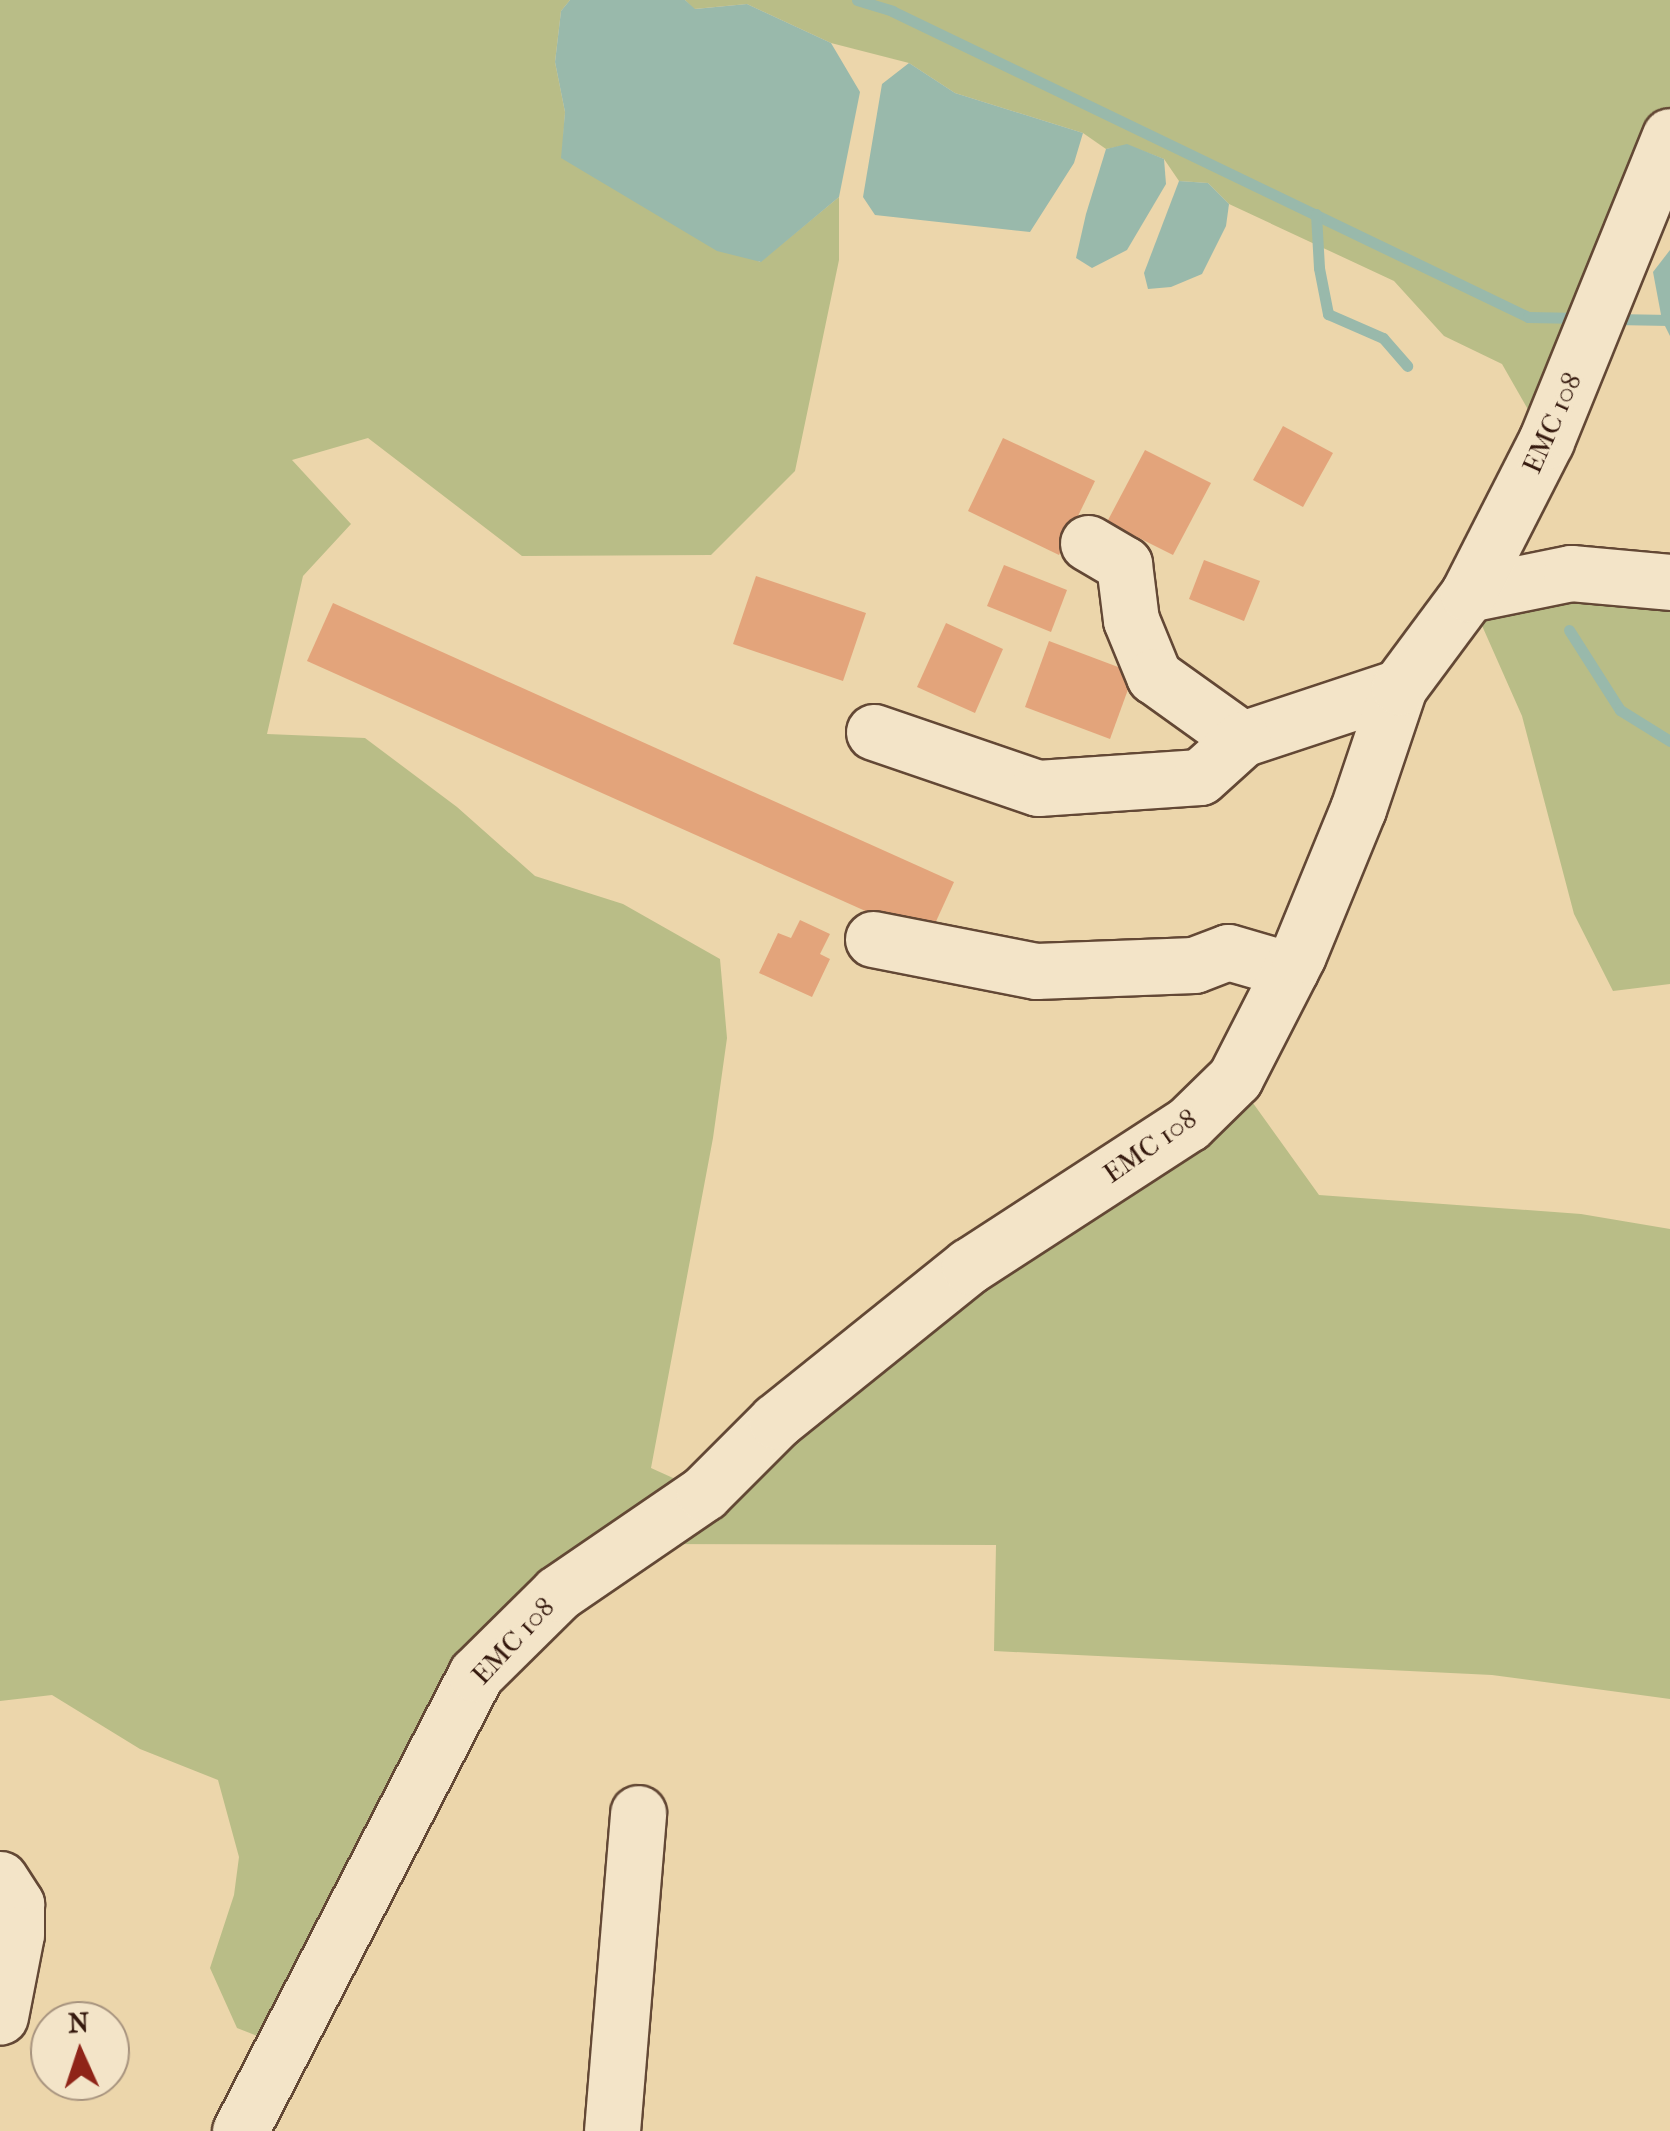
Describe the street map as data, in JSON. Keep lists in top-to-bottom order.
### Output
{
  "streets": {
    "street": ["EMC 108"]
  },
  "north": "top"
}
